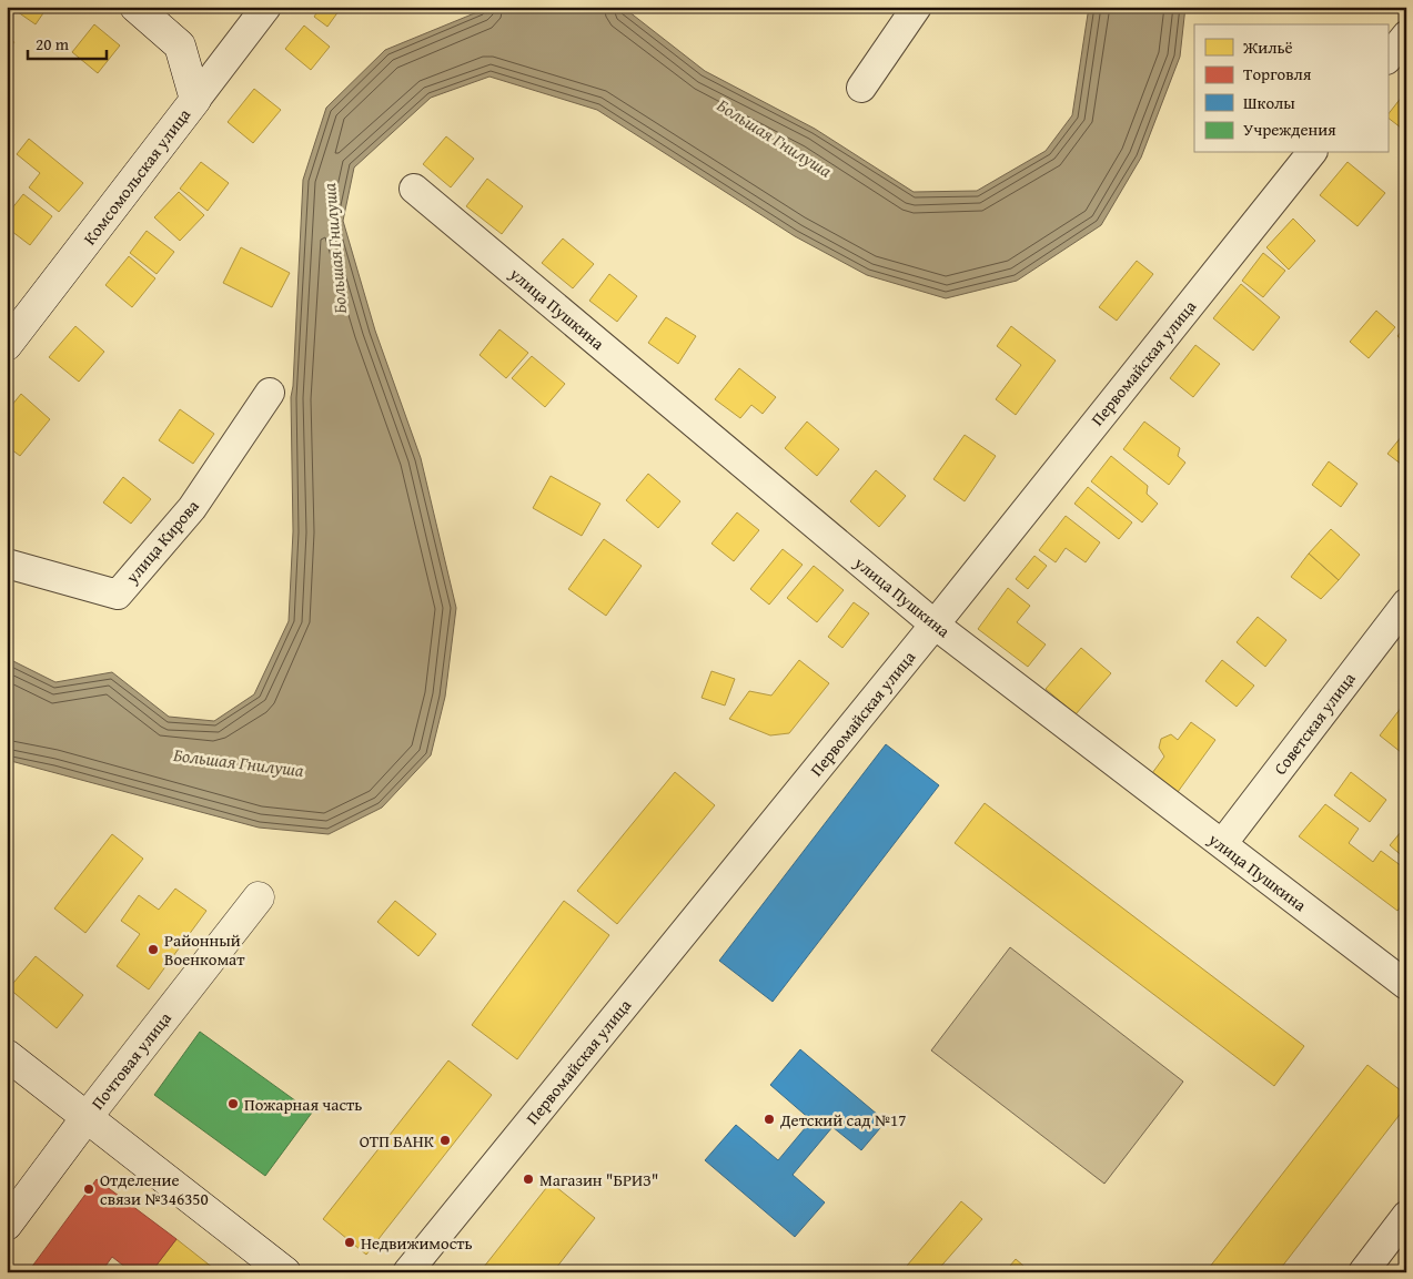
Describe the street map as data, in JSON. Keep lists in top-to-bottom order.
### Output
{
  "streets": {
    "main road": ["Комсомольская улица", "Почтовая улица"],
    "street": [
      "улица Пушкина",
      "Первомайская улица",
      "улица Кирова",
      "Советская улица"
    ]
  },
  "crossings": [
    ["улица Пушкина", "Первомайская улица"],
    ["улица Пушкина", "Советская улица"]
  ],
  "water": ["Большая Гнилуша"],
  "places": [
    "Районный Военкомат",
    "Пожарная часть",
    "Детский сад №17",
    "ОТП БАНК",
    "Магазин \"БРИЗ\"",
    "Отделение связи №346350",
    "Недвижимость"
  ],
  "legend": [
    "Жильё",
    "Торговля",
    "Школы",
    "Учреждения"
  ],
  "scale_bar": "20 m"
}
